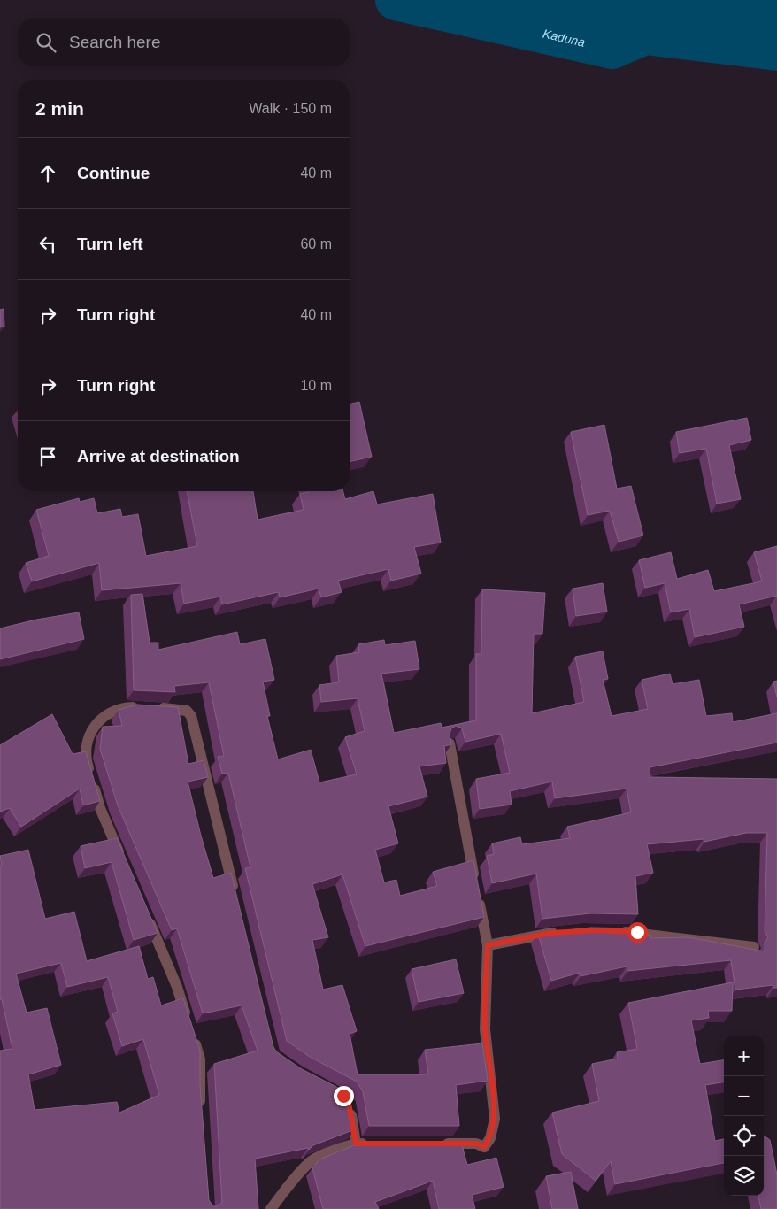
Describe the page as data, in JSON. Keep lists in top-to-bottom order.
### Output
{
  "water": ["Kaduna"],
  "page": {
    "search": "Search here",
    "heading": ["2 min", "Walk · 150 m"],
    "list": [
      ["Continue", "40 m"],
      ["Turn left", "60 m"],
      ["Turn right", "40 m"],
      ["Turn right", "10 m"],
      "Arrive at destination"
    ],
    "map_buttons": ["+", "−"]
  }
}
